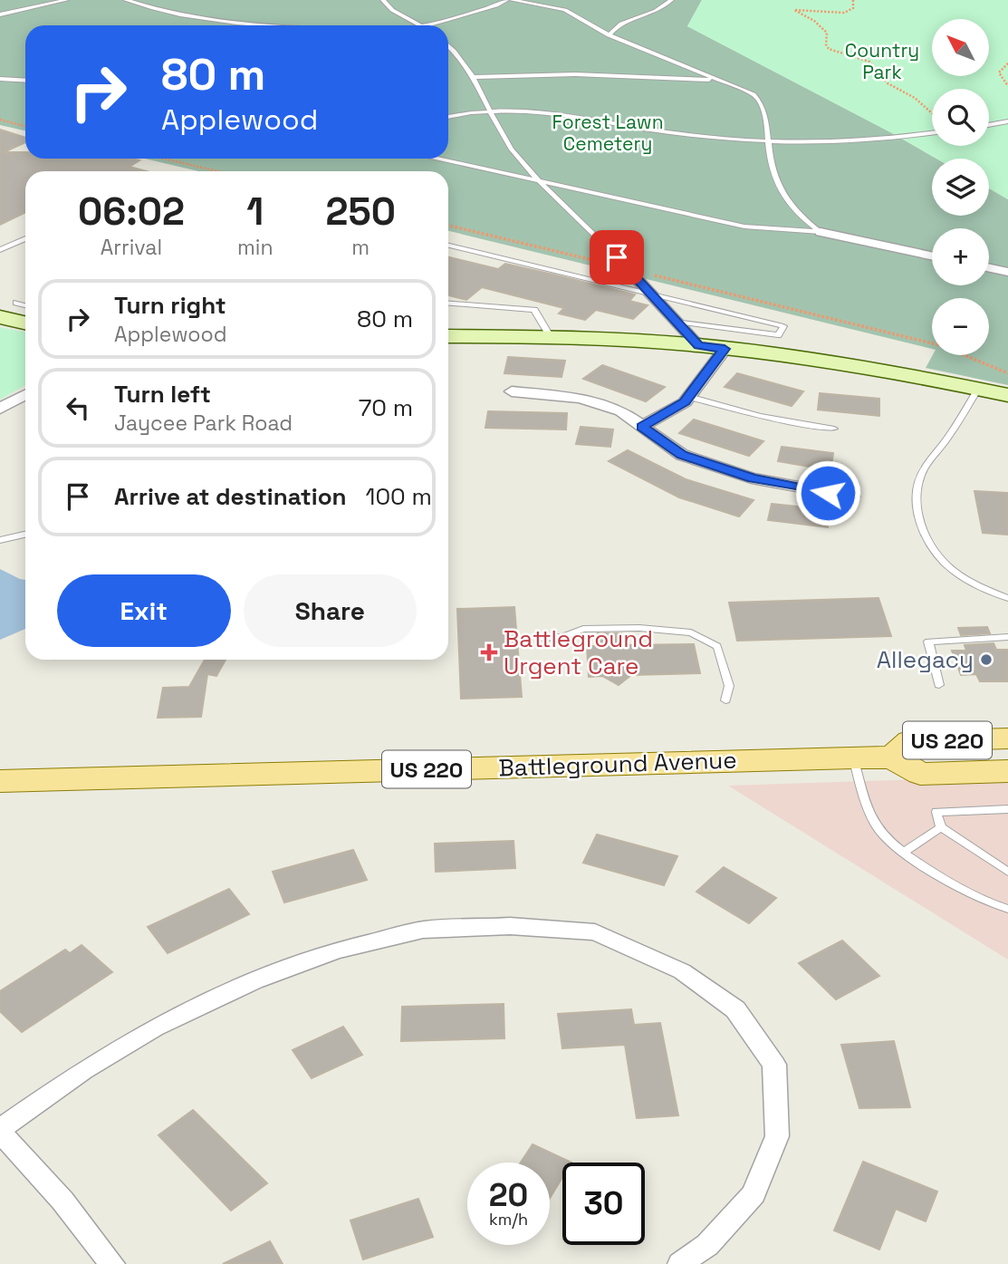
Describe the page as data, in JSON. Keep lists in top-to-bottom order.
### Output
{
  "streets": {
    "main road": ["US 220", "Battleground Avenue"]
  },
  "crossings": [
    ["US 220", "Battleground Avenue"]
  ],
  "parks": ["Country Park", "Forest Lawn Cemetery"],
  "places": {
    "health": ["Battleground Urgent Care"],
    "other": ["Allegacy"]
  },
  "north": "top left",
  "page": {
    "map_buttons": ["+", "−"],
    "turn": ["80 m", "Applewood"],
    "eta": [
      "06:02",
      "Arrival",
      "1",
      "min",
      "250",
      "m"
    ],
    "list": [
      {
        "name": "Turn right",
        "note": "Applewood",
        "value": "80 m"
      },
      {
        "name": "Turn left",
        "note": "Jaycee Park Road",
        "value": "70 m"
      },
      {
        "name": "Arrive at destination",
        "value": "100 m"
      }
    ],
    "buttons": ["Exit", "Share"],
    "speed": "20 km/h",
    "limit": "30"
  }
}
